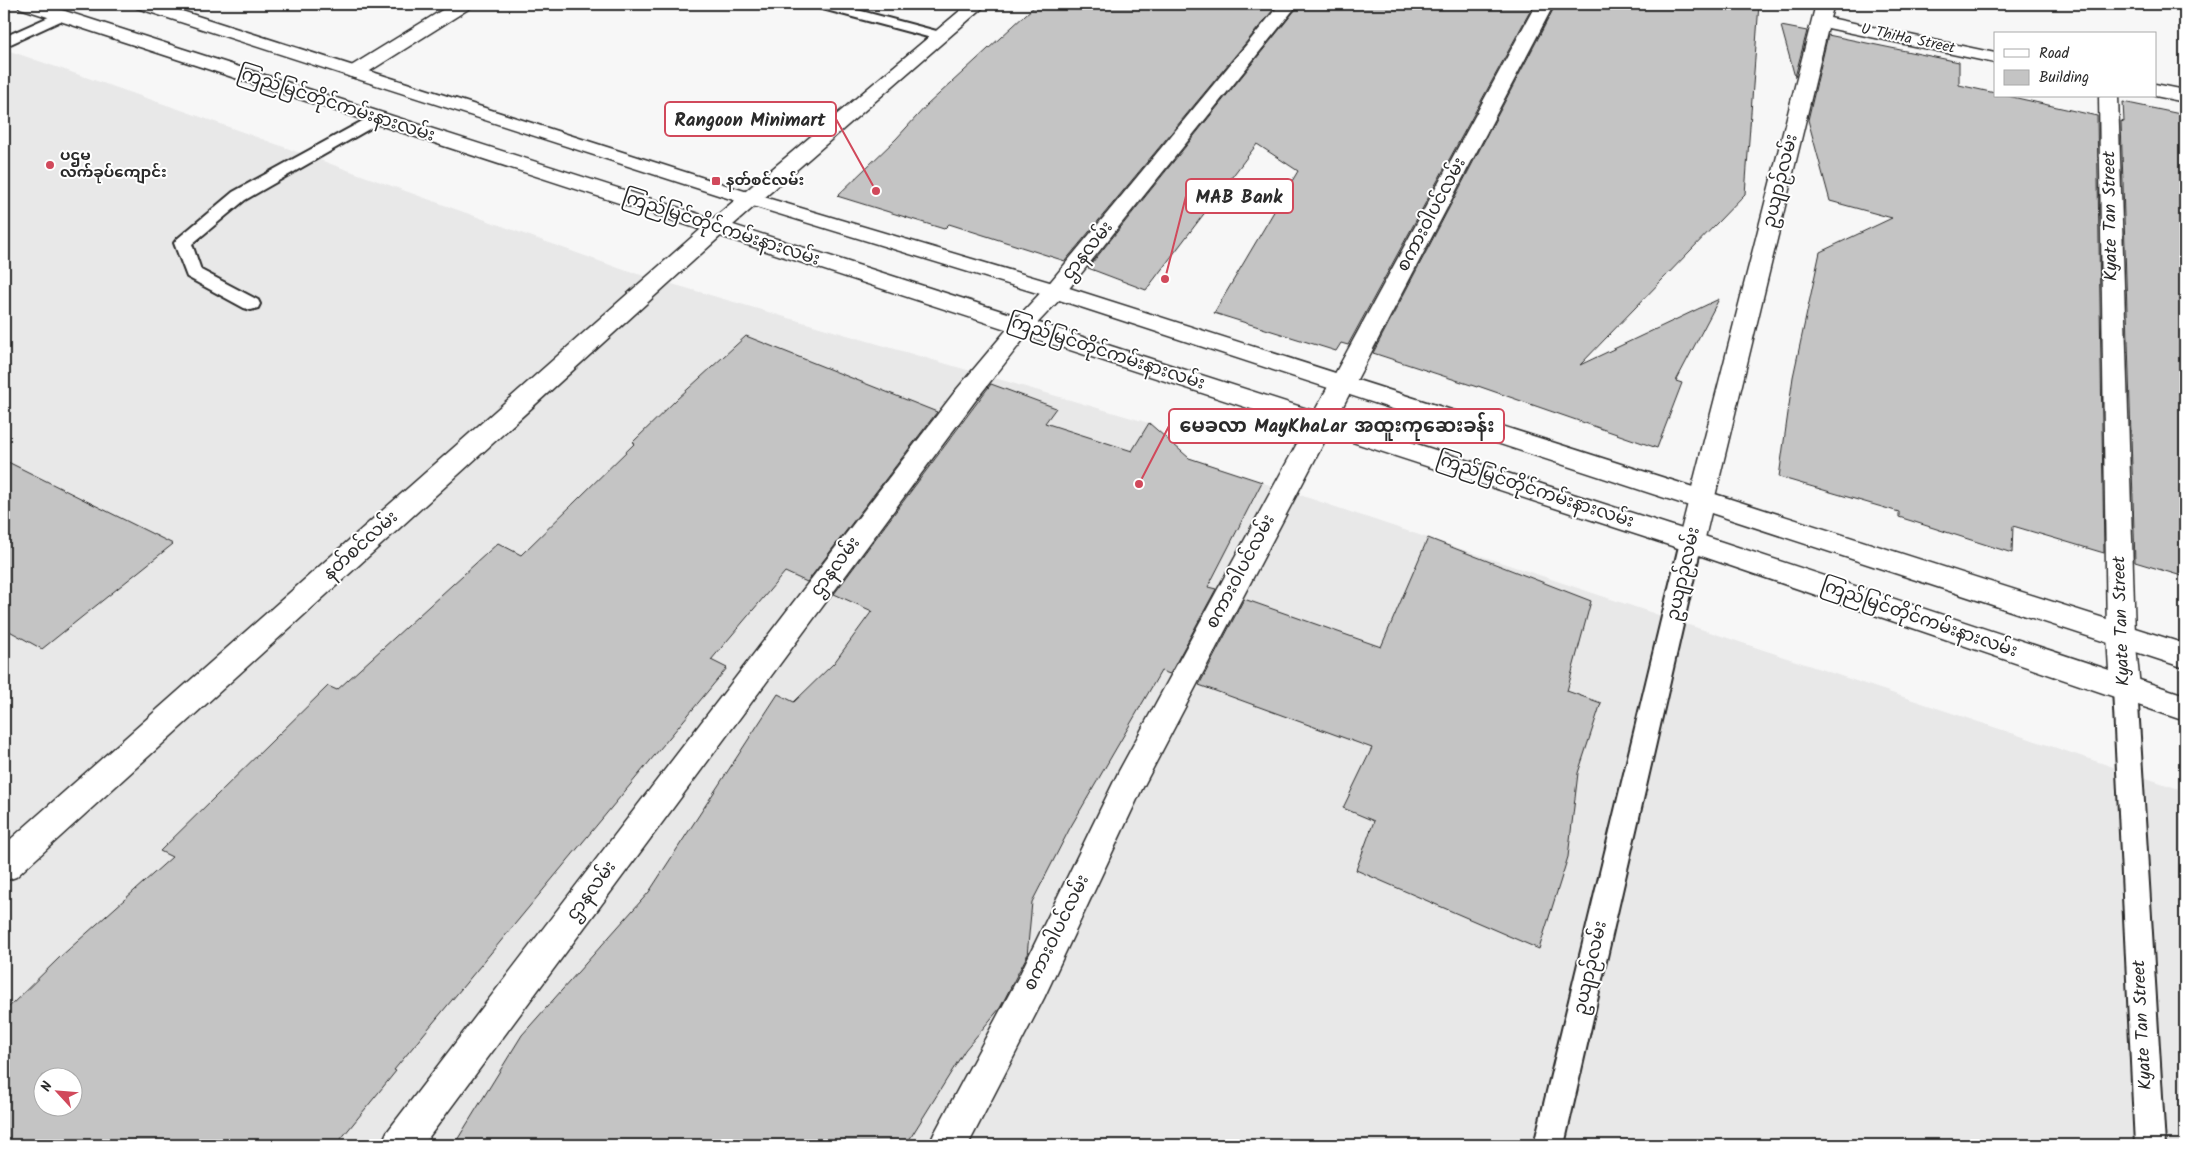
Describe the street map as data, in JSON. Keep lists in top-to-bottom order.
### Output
{
  "streets": {
    "street": [
      "U ThiHa Street",
      "ကြည်မြင်တိုင်ကမ်းနားလမ်း",
      "ဥယျာဉ်လမ်း",
      "စကားဝါပင်လမ်း",
      "Kyate Tan Street",
      "ဌာနလမ်း",
      "နတ်စင်လမ်း"
    ]
  },
  "crossings": [
    ["U ThiHa Street", "ဥယျာဉ်လမ်း"],
    ["ကြည်မြင်တိုင်ကမ်းနားလမ်း", "ဥယျာဉ်လမ်း"],
    ["ကြည်မြင်တိုင်ကမ်းနားလမ်း", "စကားဝါပင်လမ်း"],
    ["ကြည်မြင်တိုင်ကမ်းနားလမ်း", "Kyate Tan Street"],
    ["ကြည်မြင်တိုင်ကမ်းနားလမ်း", "ဌာနလမ်း"],
    ["ကြည်မြင်တိုင်ကမ်းနားလမ်း", "နတ်စင်လမ်း"]
  ],
  "places": {
    "other": [
      "ပဌမ လက်ခုပ်ကျောင်း",
      "Rangoon Minimart",
      "MAB Bank",
      "မေခလာ MayKhaLar အထူးကုဆေးခန်း"
    ],
    "transit": ["နတ်စင်လမ်း"]
  },
  "legend": ["Road", "Building"],
  "north": "top left"
}
